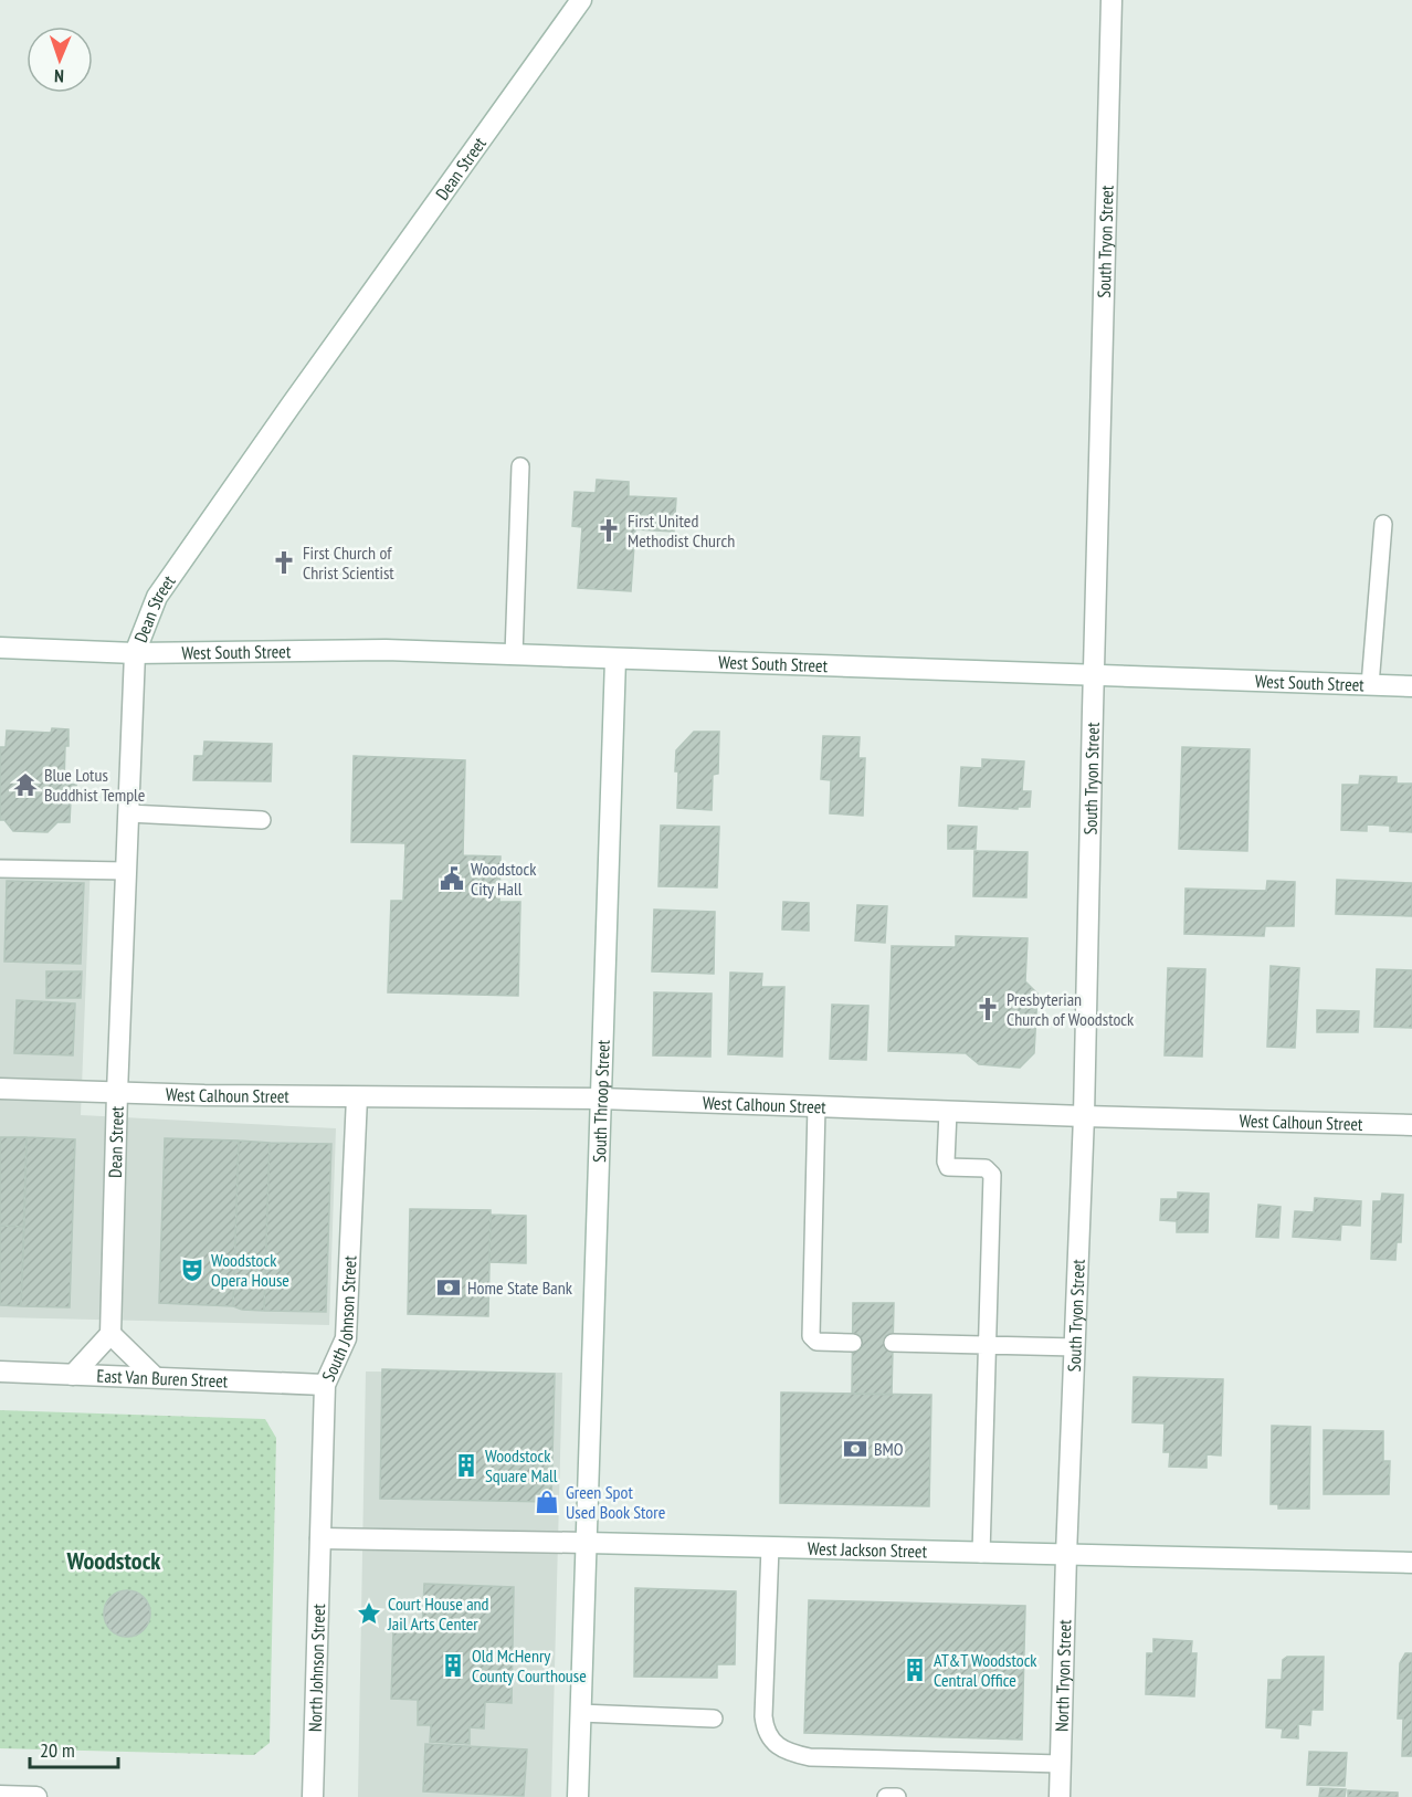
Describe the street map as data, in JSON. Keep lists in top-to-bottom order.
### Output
{
  "streets": {
    "street": [
      "Dean Street",
      "South Tryon Street",
      "West South Street",
      "West Calhoun Street",
      "South Throop Street",
      "South Johnson Street",
      "East Van Buren Street",
      "West Jackson Street",
      "North Johnson Street",
      "North Tryon Street"
    ]
  },
  "crossings": [
    ["Dean Street", "West South Street"],
    ["Dean Street", "West Calhoun Street"],
    ["South Tryon Street", "West South Street"],
    ["South Tryon Street", "West Calhoun Street"],
    ["South Tryon Street", "West Jackson Street"],
    ["South Tryon Street", "North Tryon Street"],
    ["West South Street", "South Throop Street"],
    ["West Calhoun Street", "South Throop Street"],
    ["West Calhoun Street", "South Johnson Street"],
    ["South Throop Street", "West Jackson Street"],
    ["South Johnson Street", "East Van Buren Street"],
    ["South Johnson Street", "West Jackson Street"],
    ["South Johnson Street", "North Johnson Street"],
    ["West Jackson Street", "North Johnson Street"],
    ["West Jackson Street", "North Tryon Street"]
  ],
  "districts": ["Woodstock"],
  "places": {
    "church": ["First United Methodist Church", "First Church of Christ Scientist", "Presbyterian Church of Woodstock"],
    "temple": ["Blue Lotus Buddhist Temple"],
    "public building": ["Woodstock City Hall"],
    "theatre": ["Woodstock Opera House"],
    "bank": ["Home State Bank", "BMO"],
    "building": ["Woodstock Square Mall", "Old McHenry County Courthouse", "AT&T Woodstock Central Office"],
    "shop": ["Green Spot Used Book Store"],
    "place": ["Court House and Jail Arts Center"]
  },
  "scale_bar": "20 m",
  "north": "bottom"
}
